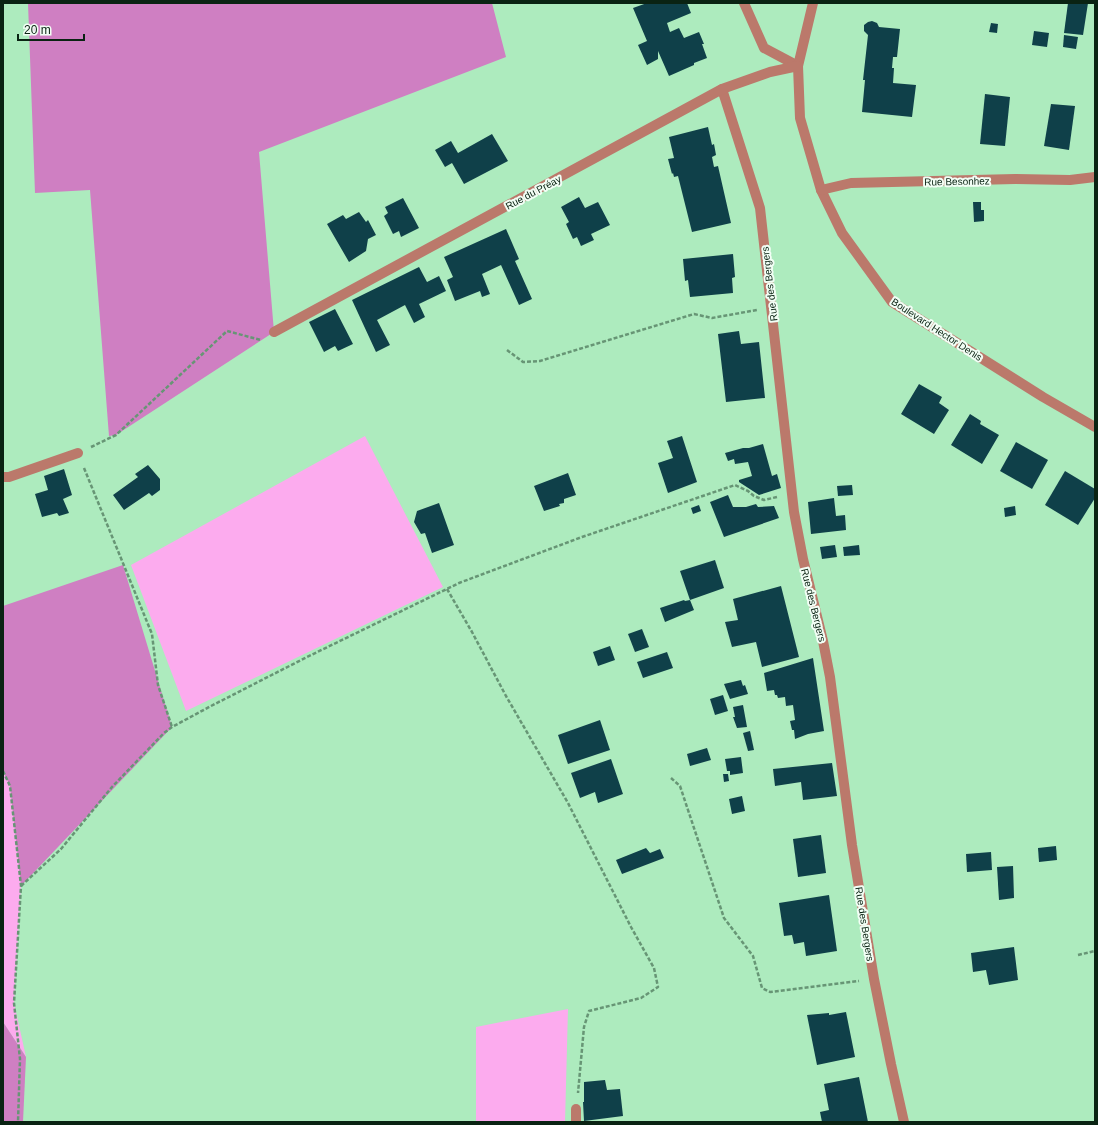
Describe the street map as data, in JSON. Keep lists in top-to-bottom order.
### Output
{
  "streets": {
    "street": [
      "Rue Besonhez",
      "Rue du Préay",
      "Rue des Bergers",
      "Boulevard Hector Denis"
    ]
  },
  "crossings": [
    ["Rue Besonhez", "Boulevard Hector Denis"],
    ["Rue du Préay", "Rue des Bergers"],
    ["Rue du Préay", "Boulevard Hector Denis"]
  ],
  "scale_bar": "20 m"
}
